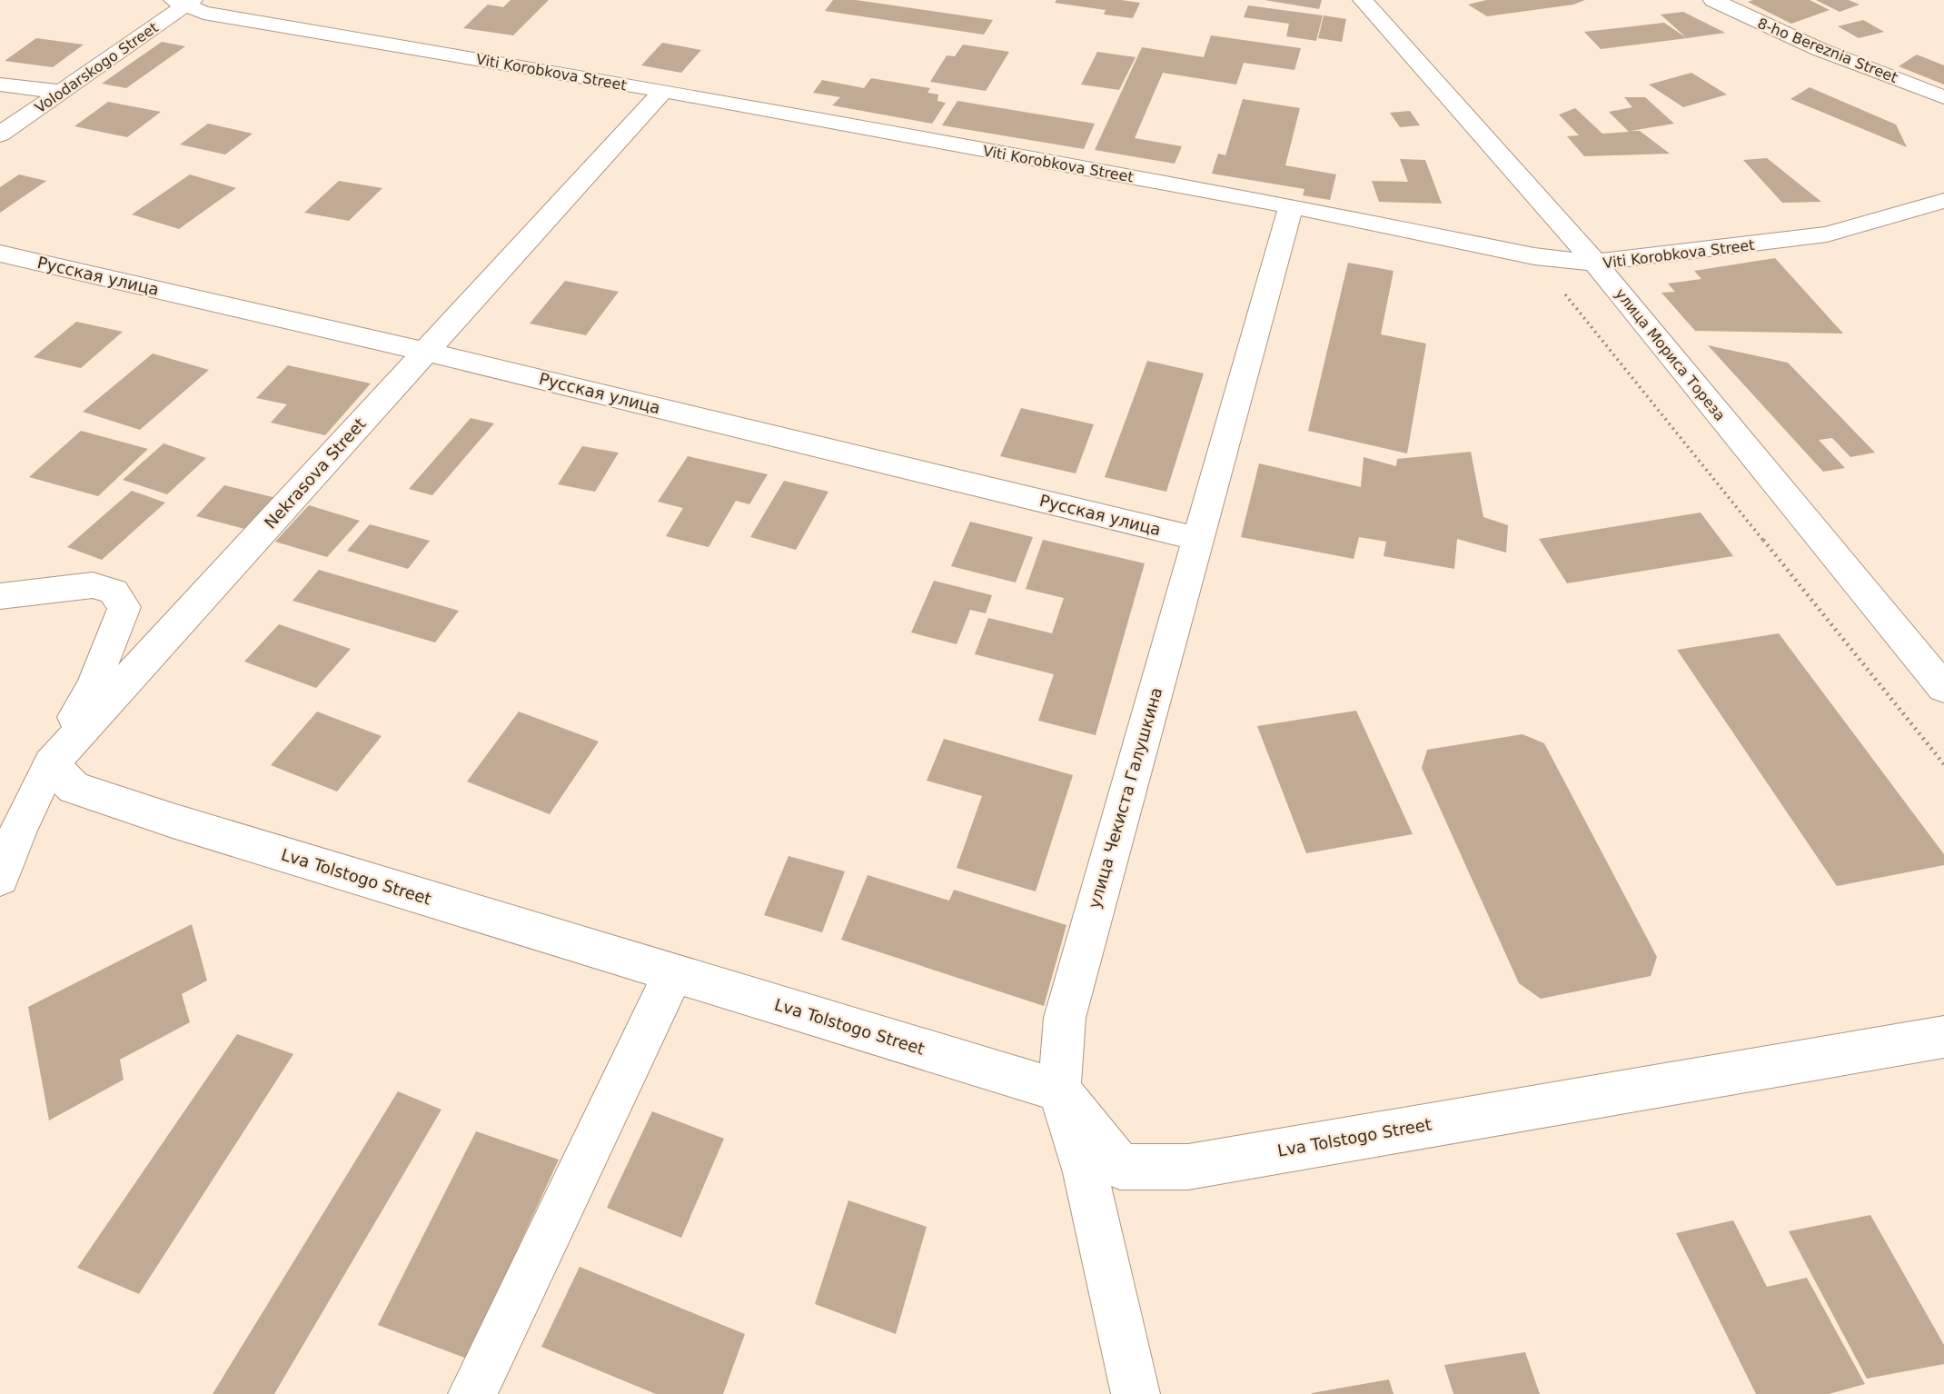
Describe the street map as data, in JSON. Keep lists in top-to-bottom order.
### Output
{
  "streets": {
    "street": [
      "8-ho Bereznia Street",
      "Volodarskogo Street",
      "Viti Korobkova Street",
      "Русская улица",
      "улица Мориса Тореза",
      "Nekrasova Street",
      "улица Чекиста Галушкина",
      "Lva Tolstogo Street"
    ]
  },
  "crossings": [
    ["Volodarskogo Street", "Viti Korobkova Street"],
    ["Viti Korobkova Street", "улица Мориса Тореза"],
    ["Viti Korobkova Street", "Nekrasova Street"],
    ["Viti Korobkova Street", "улица Чекиста Галушкина"],
    ["Русская улица", "Nekrasova Street"],
    ["Русская улица", "улица Чекиста Галушкина"],
    ["Nekrasova Street", "Lva Tolstogo Street"],
    ["улица Чекиста Галушкина", "Lva Tolstogo Street"]
  ]
}
